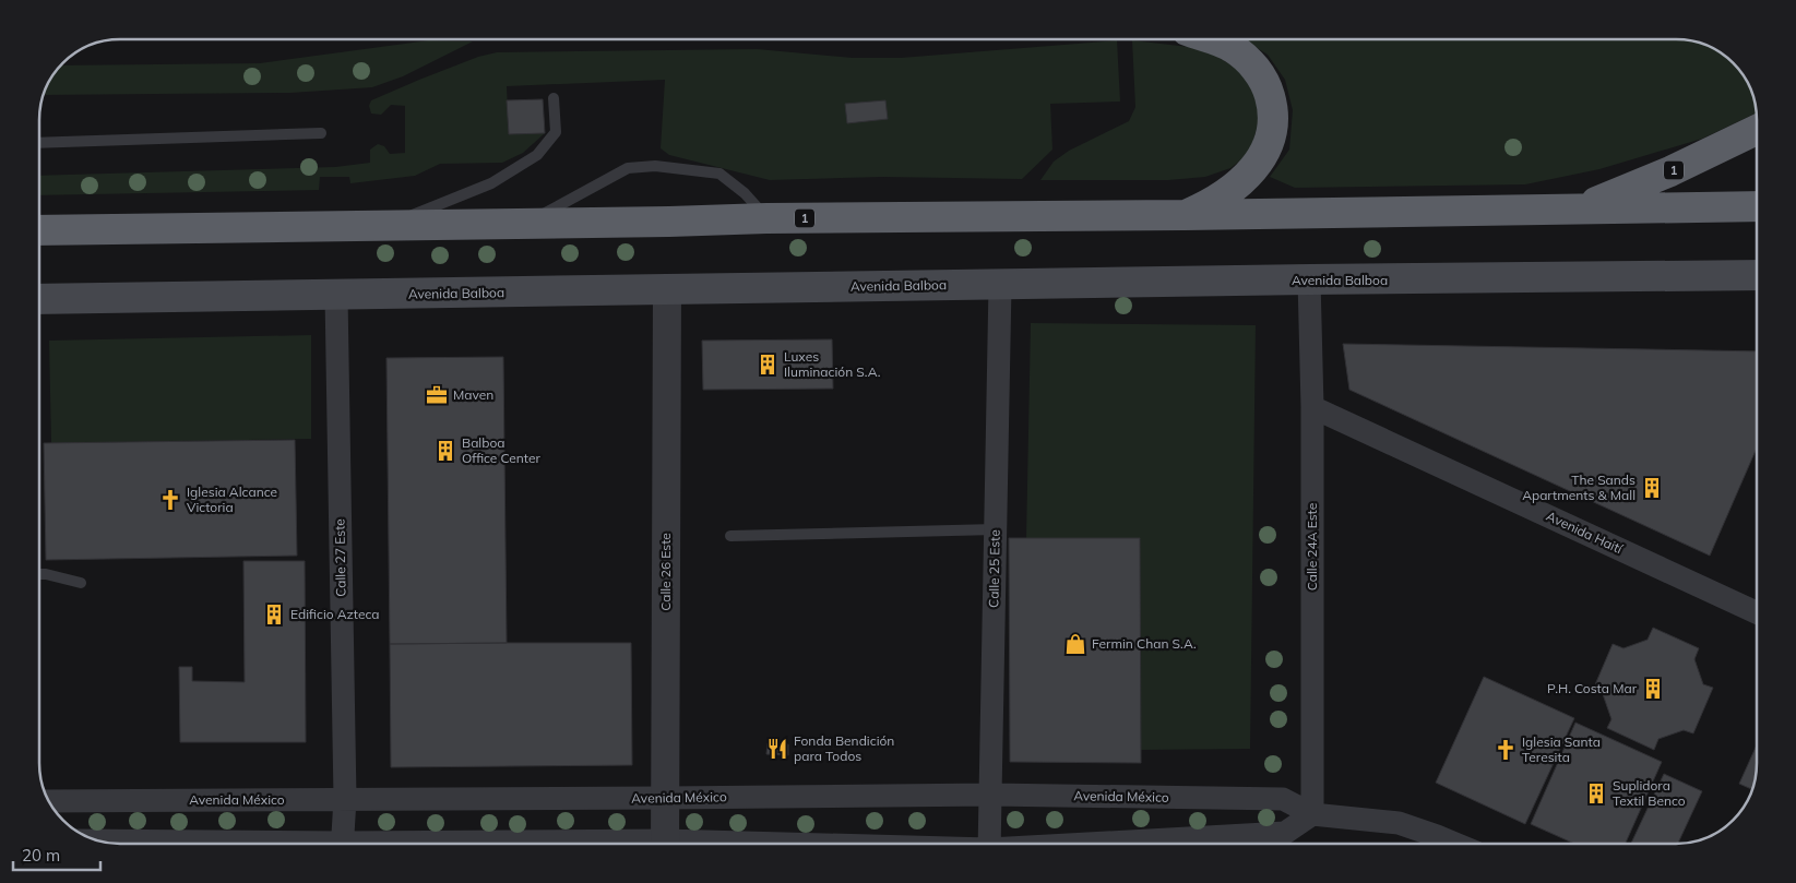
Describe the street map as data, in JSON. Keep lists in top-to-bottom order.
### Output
{
  "streets": {
    "highway": ["1"],
    "main road": ["Avenida Balboa"],
    "street": [
      "Avenida Haití",
      "Calle 24A Este",
      "Calle 27 Este",
      "Calle 25 Este",
      "Calle 26 Este",
      "Avenida México"
    ]
  },
  "crossings": [
    ["Avenida Balboa", "Calle 24A Este"],
    ["Avenida Balboa", "Calle 27 Este"],
    ["Avenida Balboa", "Calle 25 Este"],
    ["Avenida Balboa", "Calle 26 Este"],
    ["Avenida Haití", "Calle 24A Este"],
    ["Calle 24A Este", "Avenida México"],
    ["Calle 27 Este", "Avenida México"],
    ["Calle 25 Este", "Avenida México"],
    ["Calle 26 Este", "Avenida México"]
  ],
  "places": {
    "building": [
      "Luxes Iluminación S.A.",
      "Balboa Office Center",
      "The Sands Apartments & Mall",
      "Edificio Azteca",
      "P.H. Costa Mar",
      "Suplidora Textil Benco"
    ],
    "office": ["Maven"],
    "church": ["Iglesia Alcance Victoria", "Iglesia Santa Teresita"],
    "shop": ["Fermin Chan S.A."],
    "restaurant": ["Fonda Bendición para Todos"]
  },
  "scale_bar": "20 m"
}
